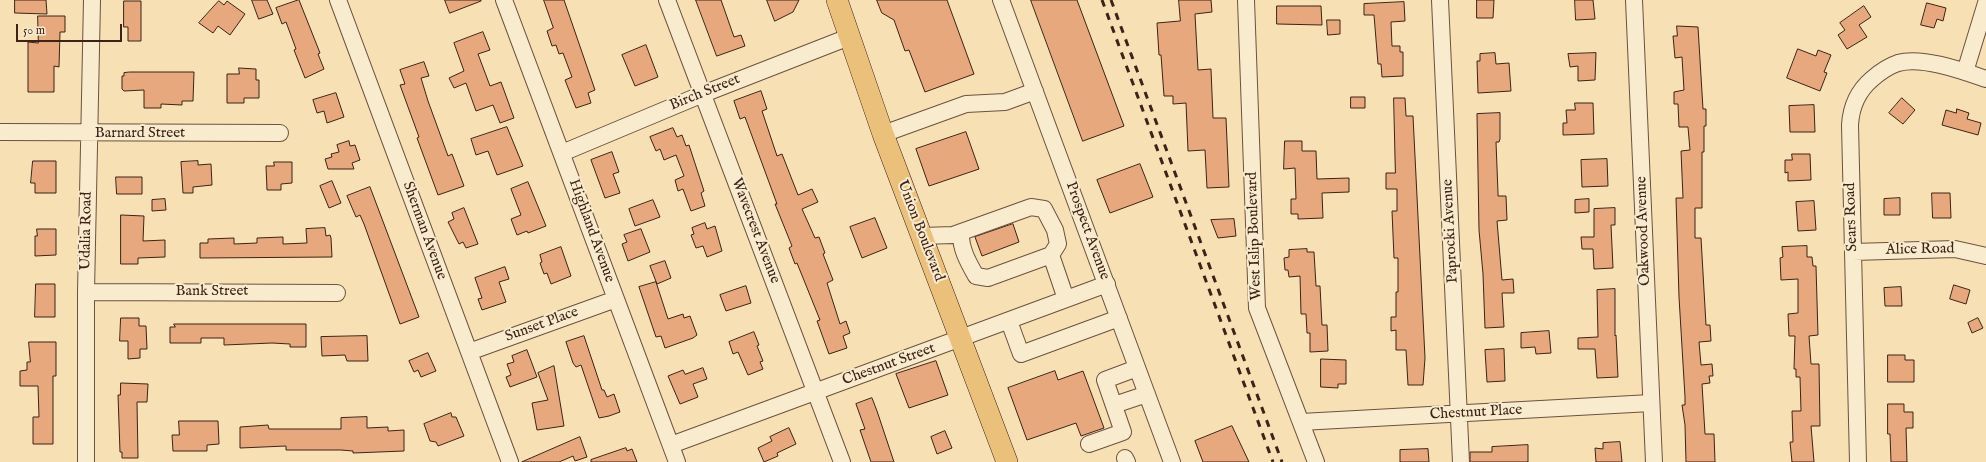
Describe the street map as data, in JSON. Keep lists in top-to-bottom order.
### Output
{
  "streets": {
    "main road": ["Union Boulevard"],
    "street": [
      "Birch Street",
      "Barnard Street",
      "Sears Road",
      "Udalia Road",
      "Sherman Avenue",
      "Highland Avenue",
      "Wavecrest Avenue",
      "Prospect Avenue",
      "Paprocki Avenue",
      "Oakwood Avenue",
      "West Islip Boulevard",
      "Alice Road",
      "Bank Street",
      "Sunset Place",
      "Chestnut Street",
      "Chestnut Place"
    ]
  },
  "crossings": [
    ["Birch Street", "Highland Avenue"],
    ["Birch Street", "Wavecrest Avenue"],
    ["Birch Street", "Union Boulevard"],
    ["Barnard Street", "Udalia Road"],
    ["Sears Road", "Alice Road"],
    ["Udalia Road", "Bank Street"],
    ["Sherman Avenue", "Sunset Place"],
    ["Highland Avenue", "Sunset Place"],
    ["Highland Avenue", "Chestnut Street"],
    ["Wavecrest Avenue", "Chestnut Street"],
    ["Union Boulevard", "Chestnut Street"],
    ["Prospect Avenue", "Chestnut Street"],
    ["Paprocki Avenue", "Chestnut Place"],
    ["Oakwood Avenue", "Chestnut Place"],
    ["West Islip Boulevard", "Chestnut Place"]
  ],
  "scale_bar": "50 m"
}
